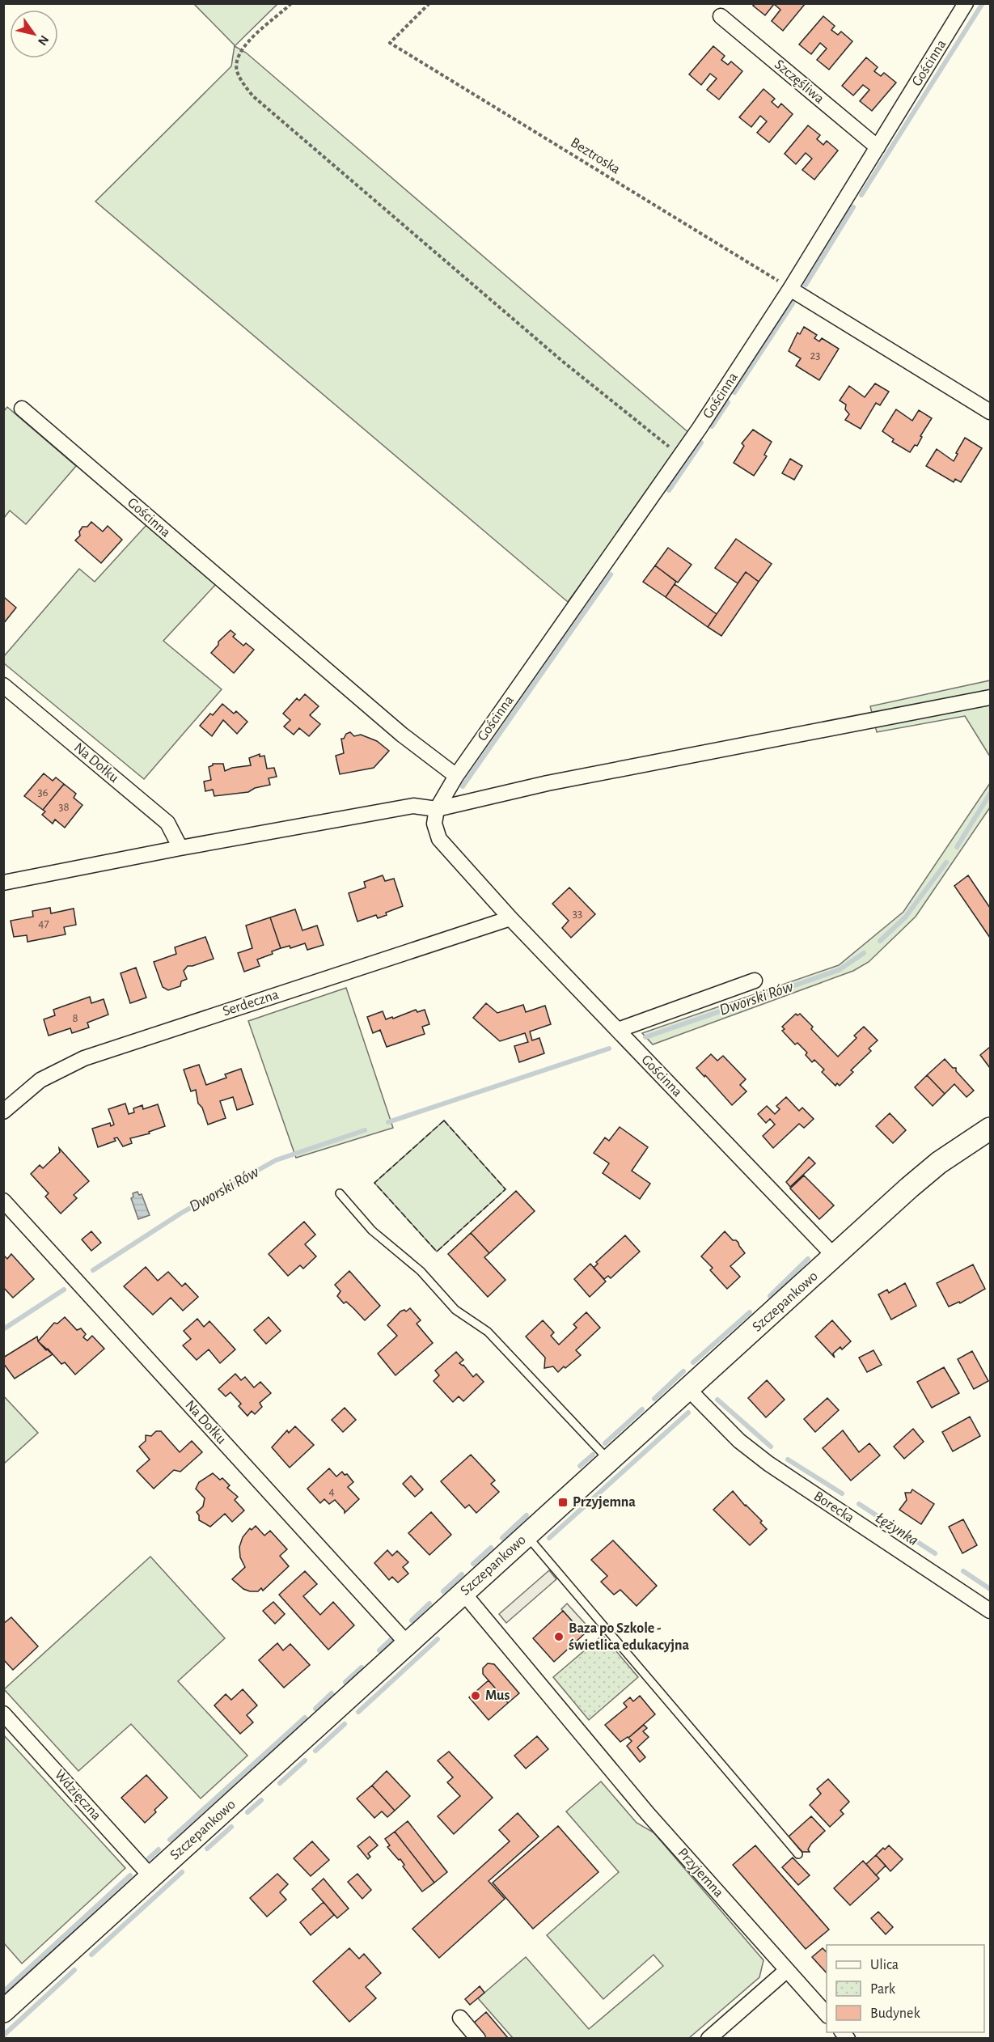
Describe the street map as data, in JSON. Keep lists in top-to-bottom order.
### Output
{
  "streets": {
    "street": [
      "Gościnna",
      "Szczęśliwa",
      "Na Dołku",
      "Serdeczna",
      "Szczepankowo",
      "Borecka",
      "Wdzięczna",
      "Przyjemna"
    ],
    "path": ["Beztroska"]
  },
  "crossings": [
    ["Gościnna", "Szczęśliwa"],
    ["Gościnna", "Beztroska"],
    ["Gościnna", "Serdeczna"],
    ["Gościnna", "Szczepankowo"],
    ["Na Dołku", "Szczepankowo"],
    ["Szczepankowo", "Borecka"],
    ["Szczepankowo", "Wdzięczna"],
    ["Szczepankowo", "Przyjemna"]
  ],
  "water": ["Dworski Rów", "Łężynka"],
  "places": {
    "transit": ["Przyjemna"],
    "other": ["Baza po Szkole - świetlica edukacyjna", "Mus"]
  },
  "house_numbers": [
    "23",
    "36",
    "38",
    "33",
    "47",
    "8",
    "4"
  ],
  "legend": ["Ulica", "Park", "Budynek"],
  "north": "bottom right"
}
